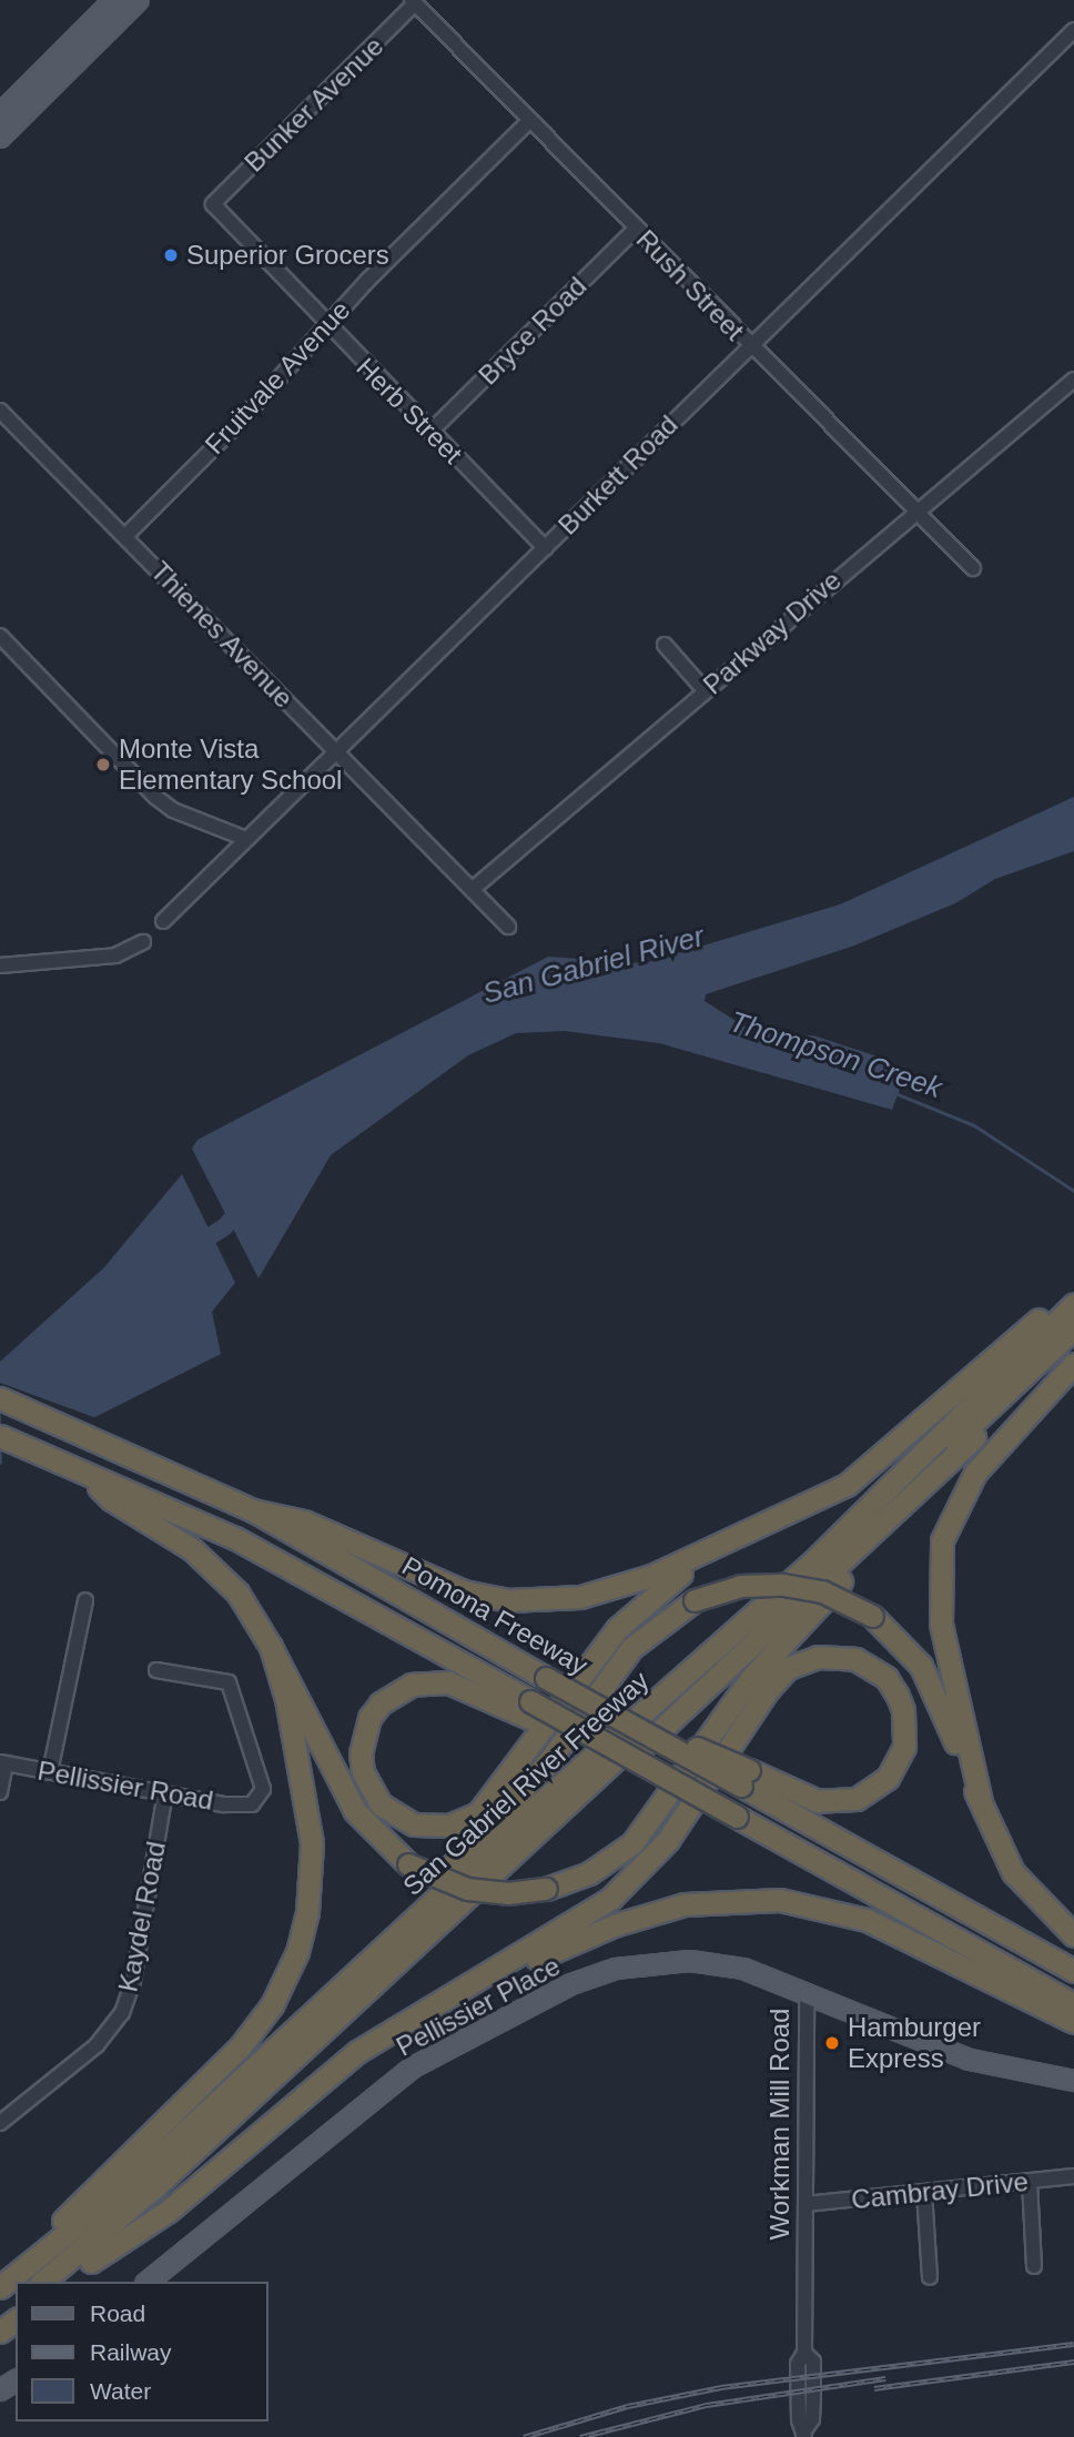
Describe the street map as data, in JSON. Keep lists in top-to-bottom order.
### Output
{
  "streets": {
    "highway": ["Pomona Freeway", "San Gabriel River Freeway"],
    "main road": ["Pellissier Place", "Workman Mill Road"],
    "street": [
      "Bunker Avenue",
      "Rush Street",
      "Bryce Road",
      "Fruitvale Avenue",
      "Herb Street",
      "Burkett Road",
      "Parkway Drive",
      "Thienes Avenue",
      "Pellissier Road",
      "Kaydel Road",
      "Cambray Drive"
    ]
  },
  "crossings": [
    ["Bunker Avenue", "Rush Street"],
    ["Bunker Avenue", "Herb Street"],
    ["Rush Street", "Bryce Road"],
    ["Rush Street", "Fruitvale Avenue"],
    ["Rush Street", "Burkett Road"],
    ["Rush Street", "Parkway Drive"],
    ["Bryce Road", "Herb Street"],
    ["Fruitvale Avenue", "Herb Street"],
    ["Fruitvale Avenue", "Thienes Avenue"],
    ["Herb Street", "Burkett Road"],
    ["Burkett Road", "Thienes Avenue"],
    ["Parkway Drive", "Thienes Avenue"],
    ["Pellissier Road", "Kaydel Road"],
    ["Pellissier Place", "Workman Mill Road"],
    ["Workman Mill Road", "Cambray Drive"]
  ],
  "water": ["San Gabriel River", "Thompson Creek"],
  "places": ["Superior Grocers", "Monte Vista Elementary School", "Hamburger Express"],
  "legend": ["Road", "Railway", "Water"]
}
